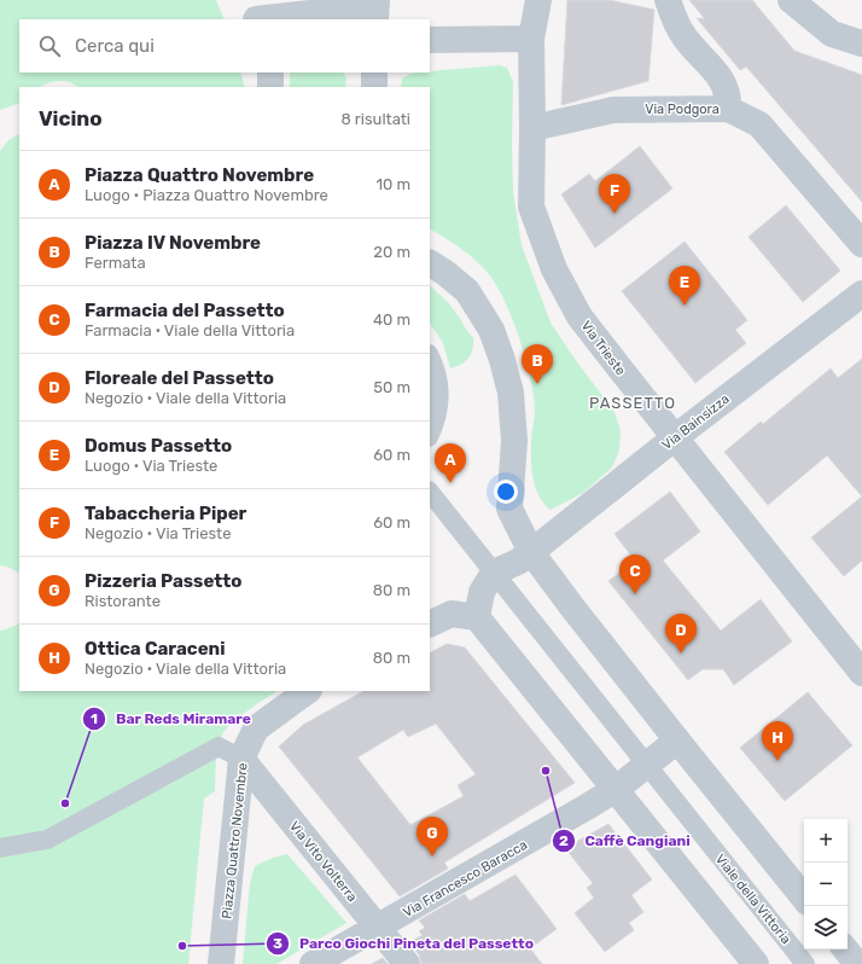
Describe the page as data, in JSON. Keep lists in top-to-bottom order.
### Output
{
  "streets": {
    "street": [
      "Via Podgora",
      "Via Trieste",
      "Via Bainsizza",
      "Piazza Quattro Novembre",
      "Via Vito Volterra",
      "Via Francesco Baracca",
      "Viale della Vittoria"
    ]
  },
  "crossings": [
    ["Via Podgora", "Via Trieste"],
    ["Via Trieste", "Via Bainsizza"],
    ["Piazza Quattro Novembre", "Via Vito Volterra"],
    ["Via Vito Volterra", "Via Francesco Baracca"]
  ],
  "districts": ["PASSETTO"],
  "places": ["Caffè Cangiani", "Bar Reds Miramare", "Parco Giochi Pineta del Passetto"],
  "page": {
    "search": "Cerca qui",
    "heading": ["Vicino", "8 risultati"],
    "list": [
      {
        "mark": "A",
        "name": "Piazza Quattro Novembre",
        "note": "Luogo · Piazza Quattro Novembre",
        "value": "10 m"
      },
      {
        "mark": "B",
        "name": "Piazza IV Novembre",
        "note": "Fermata",
        "value": "20 m"
      },
      {
        "mark": "C",
        "name": "Farmacia del Passetto",
        "note": "Farmacia · Viale della Vittoria",
        "value": "40 m"
      },
      {
        "mark": "D",
        "name": "Floreale del Passetto",
        "note": "Negozio · Viale della Vittoria",
        "value": "50 m"
      },
      {
        "mark": "E",
        "name": "Domus Passetto",
        "note": "Luogo · Via Trieste",
        "value": "60 m"
      },
      {
        "mark": "F",
        "name": "Tabaccheria Piper",
        "note": "Negozio · Via Trieste",
        "value": "60 m"
      },
      {
        "mark": "G",
        "name": "Pizzeria Passetto",
        "note": "Ristorante",
        "value": "80 m"
      },
      {
        "mark": "H",
        "name": "Ottica Caraceni",
        "note": "Negozio · Viale della Vittoria",
        "value": "80 m"
      }
    ],
    "pins": [
      "F",
      "E",
      "B",
      "A",
      "C",
      "D",
      "H",
      "G"
    ],
    "map_buttons": ["+", "−"]
  }
}
